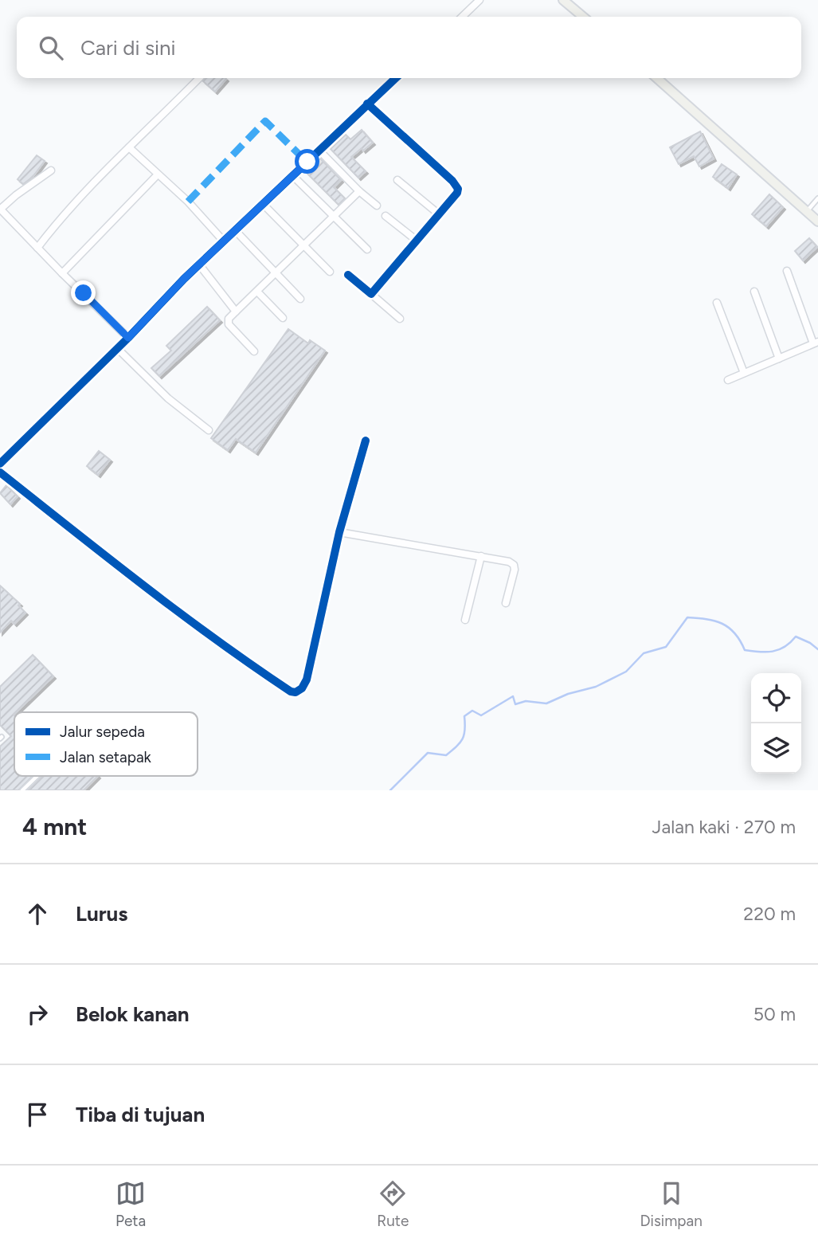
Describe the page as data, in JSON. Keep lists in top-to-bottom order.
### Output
{
  "legend": ["Jalur sepeda", "Jalan setapak"],
  "page": {
    "search": "Cari di sini",
    "heading": ["4 mnt", "Jalan kaki · 270 m"],
    "list": [
      ["Lurus", "220 m"],
      ["Belok kanan", "50 m"],
      "Tiba di tujuan"
    ],
    "nav": ["Peta", "Rute", "Disimpan"]
  }
}
